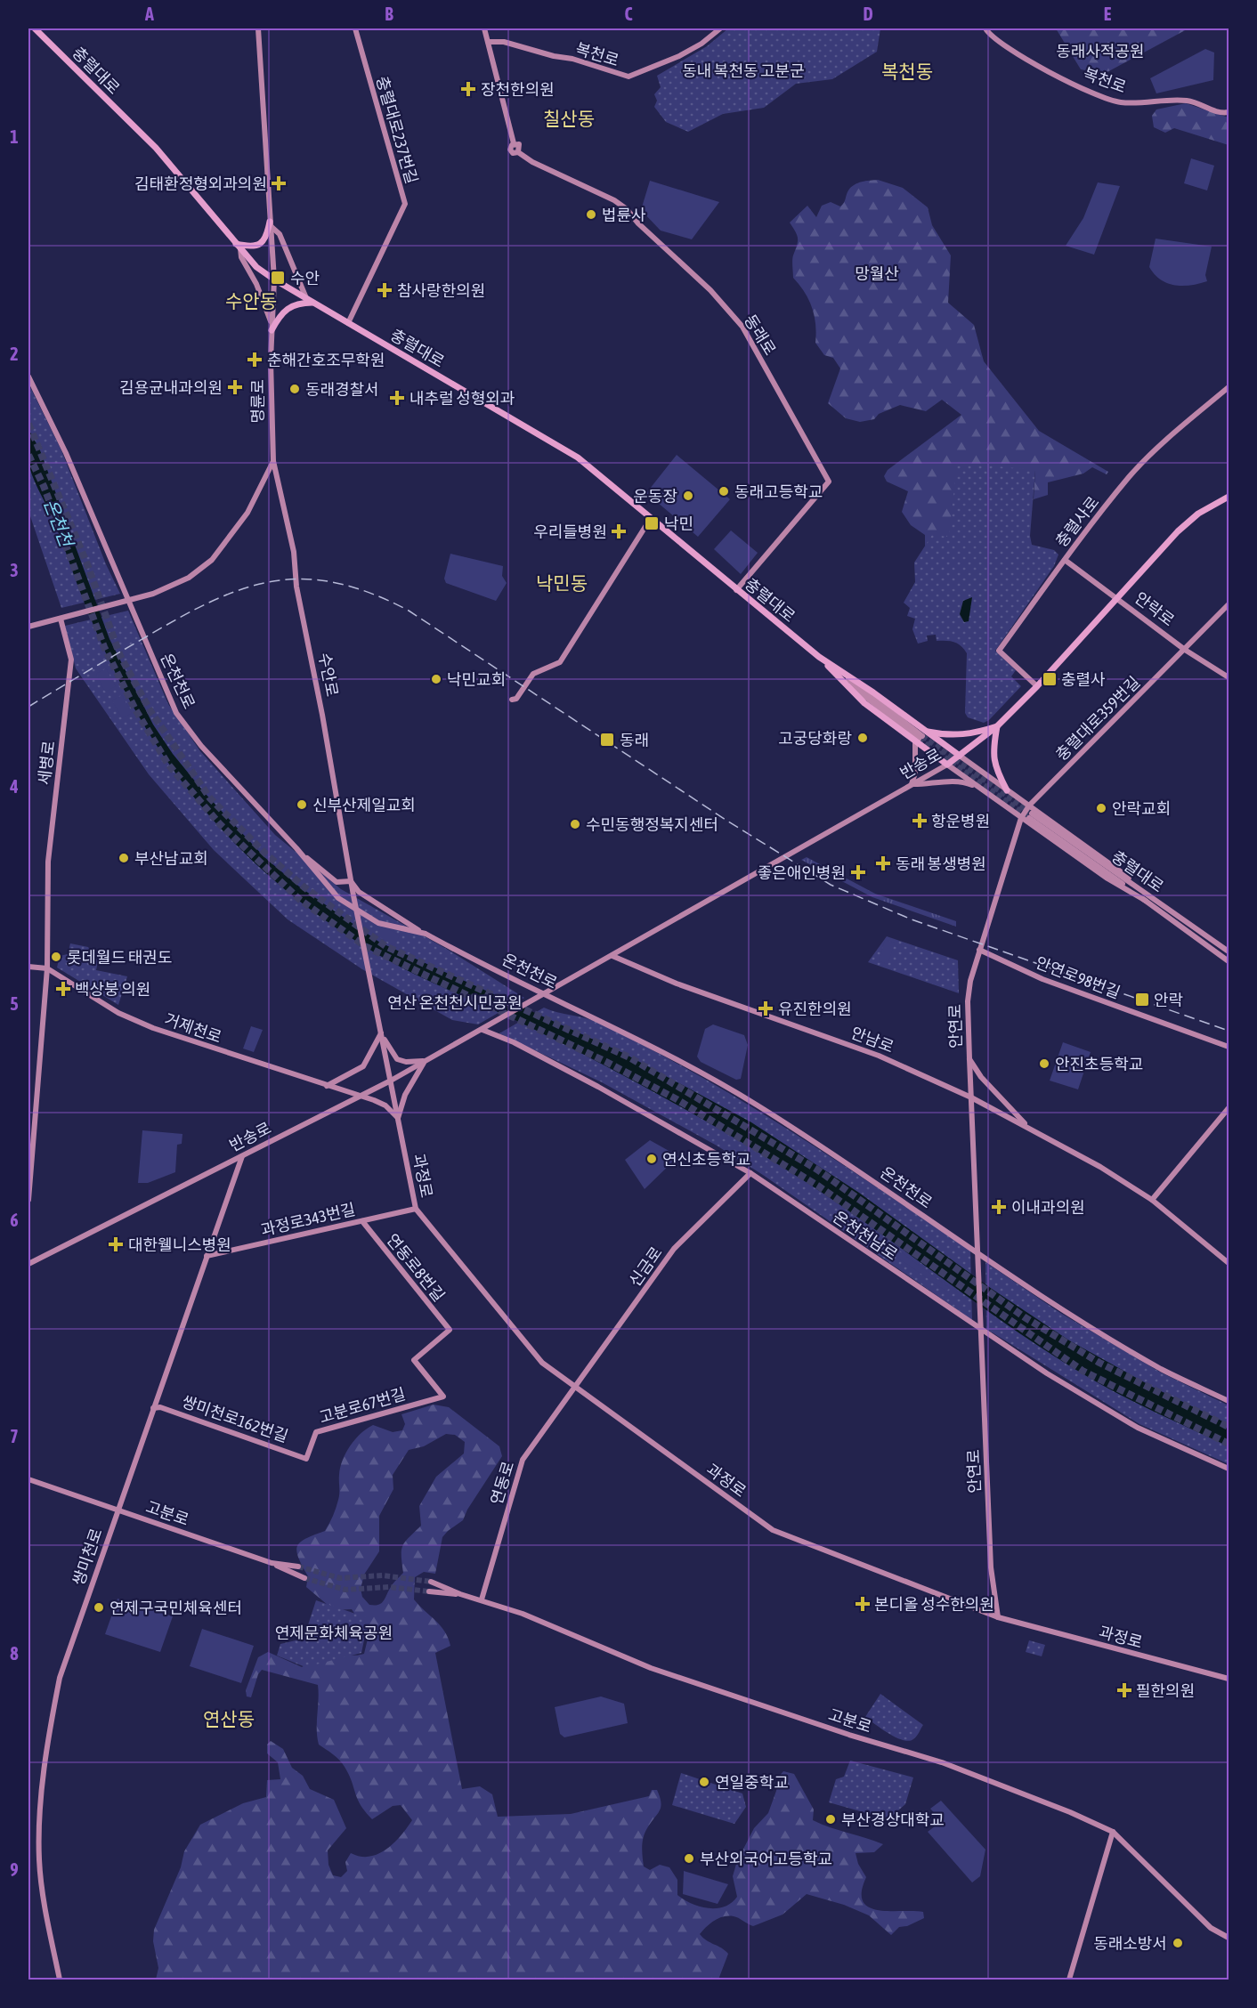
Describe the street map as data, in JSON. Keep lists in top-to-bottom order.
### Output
{
  "streets": {
    "main road": [
      "복천로",
      "충렬대로",
      "충렬대로237번길",
      "동래로",
      "명륜로",
      "충렬사로",
      "안락로",
      "수안로",
      "온천천로",
      "충렬대로359번길",
      "세병로",
      "반송로",
      "안연로98번길",
      "안연로",
      "거제천로",
      "안남로",
      "과정로",
      "과정로343번길",
      "온천천남로",
      "신금로",
      "연동로8번길",
      "고분로67번길",
      "쌍미천로162번길",
      "연동로",
      "고분로",
      "쌍미천로"
    ]
  },
  "crossings": [
    ["복천로", "동래로"],
    ["충렬대로", "충렬대로237번길"],
    ["충렬대로", "동래로"],
    ["충렬대로", "명륜로"],
    ["명륜로", "수안로"],
    ["충렬사로", "안락로"],
    ["충렬사로", "반송로"],
    ["안락로", "충렬대로359번길"],
    ["안락로", "반송로"],
    ["수안로", "과정로"],
    ["온천천로", "안연로"],
    ["충렬대로359번길", "안연로"],
    ["세병로", "거제천로"],
    ["반송로", "거제천로"],
    ["반송로", "안남로"],
    ["반송로", "과정로"],
    ["반송로", "온천천남로"],
    ["반송로", "쌍미천로"],
    ["안연로98번길", "안연로"],
    ["안연로", "안남로"],
    ["안연로", "과정로"],
    ["안연로", "온천천남로"],
    ["거제천로", "과정로"],
    ["과정로", "과정로343번길"],
    ["과정로", "신금로"],
    ["과정로", "연동로"],
    ["과정로343번길", "연동로8번길"],
    ["과정로343번길", "쌍미천로"],
    ["온천천남로", "신금로"],
    ["신금로", "연동로"],
    ["연동로8번길", "고분로67번길"],
    ["고분로67번길", "쌍미천로162번길"],
    ["쌍미천로162번길", "쌍미천로"],
    ["연동로", "고분로"],
    ["고분로", "쌍미천로"]
  ],
  "districts": [
    "복천동",
    "칠산동",
    "수안동",
    "낙민동",
    "연산동"
  ],
  "water": ["온천천"],
  "parks": [
    "동래사적공원",
    "동내 복천동 고분군",
    "망월산",
    "연산 온천천시민공원",
    "연제문화체육공원"
  ],
  "places": {
    "health": [
      "장천한의원",
      "김태환정형외과의원",
      "참사랑한의원",
      "춘해간호조무학원",
      "김용균내과의원",
      "내추럴 성형외과",
      "우리들병원",
      "항운병원",
      "동래 봉생병원",
      "좋은애인병원",
      "백상붕 의원",
      "유진한의원",
      "이내과의원",
      "대한웰니스병원",
      "본디올 성수한의원",
      "필한의원"
    ],
    "other": [
      "법륜사",
      "동래경찰서",
      "동래고등학교",
      "운동장",
      "낙민교회",
      "고궁당화랑",
      "신부산제일교회",
      "안락교회",
      "수민동행정복지센터",
      "부산남교회",
      "롯데월드 태권도",
      "안진초등학교",
      "연신초등학교",
      "연제구국민체육센터",
      "연일중학교",
      "부산경상대학교",
      "부산외국어고등학교",
      "동래소방서"
    ],
    "transit": [
      "수안",
      "낙민",
      "충렬사",
      "동래",
      "안락"
    ]
  },
  "grid": {
    "columns": [
      "A",
      "B",
      "C",
      "D",
      "E"
    ],
    "rows": [
      "1",
      "2",
      "3",
      "4",
      "5",
      "6",
      "7",
      "8",
      "9"
    ]
  }
}
